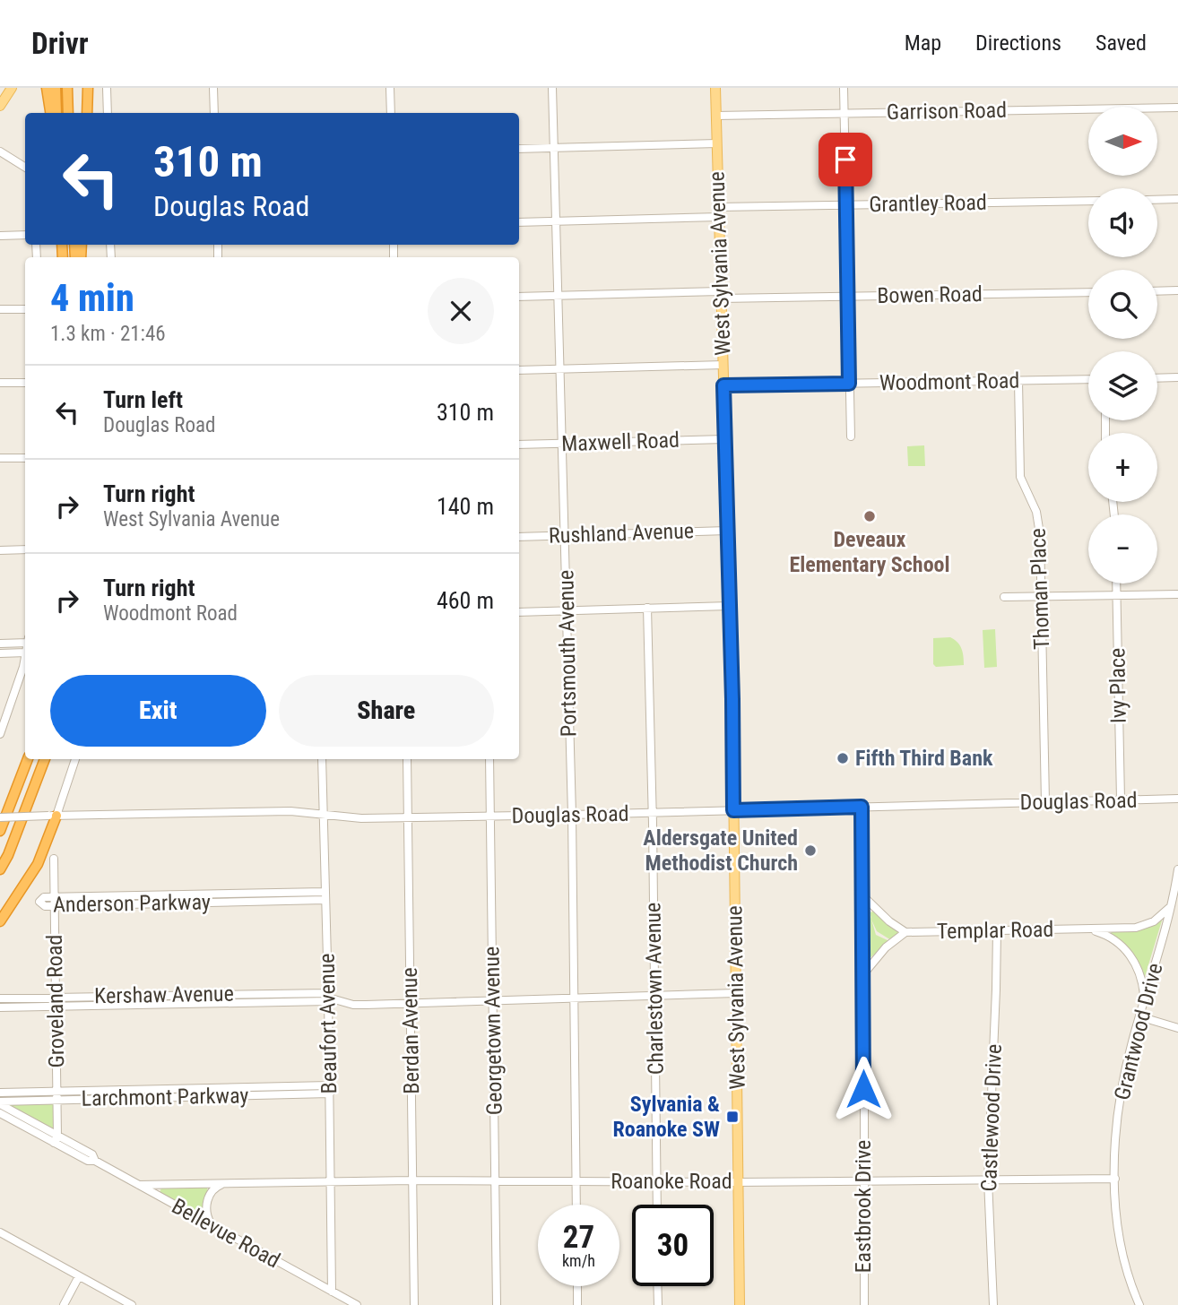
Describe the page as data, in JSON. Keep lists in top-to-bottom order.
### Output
{
  "streets": {
    "main road": ["West Sylvania Avenue"],
    "street": [
      "Garrison Road",
      "Grantley Road",
      "Bowen Road",
      "Woodmont Road",
      "Maxwell Road",
      "Rushland Avenue",
      "Thoman Place",
      "Portsmouth Avenue",
      "Ivy Place",
      "Douglas Road",
      "Anderson Parkway",
      "Templar Road",
      "Charlestown Avenue",
      "Kershaw Avenue",
      "Groveland Road",
      "Beaufort Avenue",
      "Berdan Avenue",
      "Georgetown Avenue",
      "Grantwood Drive",
      "Larchmont Parkway",
      "Castlewood Drive",
      "Roanoke Road",
      "Eastbrook Drive",
      "Bellevue Road"
    ]
  },
  "crossings": [
    ["Garrison Road", "West Sylvania Avenue"],
    ["Grantley Road", "West Sylvania Avenue"],
    ["Grantley Road", "Portsmouth Avenue"],
    ["West Sylvania Avenue", "Bowen Road"],
    ["West Sylvania Avenue", "Woodmont Road"],
    ["West Sylvania Avenue", "Maxwell Road"],
    ["West Sylvania Avenue", "Rushland Avenue"],
    ["West Sylvania Avenue", "Douglas Road"],
    ["West Sylvania Avenue", "Kershaw Avenue"],
    ["West Sylvania Avenue", "Roanoke Road"],
    ["Bowen Road", "Portsmouth Avenue"],
    ["Woodmont Road", "Thoman Place"],
    ["Maxwell Road", "Portsmouth Avenue"],
    ["Rushland Avenue", "Portsmouth Avenue"],
    ["Thoman Place", "Douglas Road"],
    ["Portsmouth Avenue", "Douglas Road"],
    ["Portsmouth Avenue", "Kershaw Avenue"],
    ["Portsmouth Avenue", "Roanoke Road"],
    ["Ivy Place", "Douglas Road"],
    ["Douglas Road", "Charlestown Avenue"],
    ["Douglas Road", "Beaufort Avenue"],
    ["Douglas Road", "Berdan Avenue"],
    ["Douglas Road", "Georgetown Avenue"],
    ["Douglas Road", "Eastbrook Drive"],
    ["Anderson Parkway", "Groveland Road"],
    ["Anderson Parkway", "Beaufort Avenue"],
    ["Templar Road", "Grantwood Drive"],
    ["Templar Road", "Castlewood Drive"],
    ["Templar Road", "Eastbrook Drive"],
    ["Charlestown Avenue", "Kershaw Avenue"],
    ["Charlestown Avenue", "Roanoke Road"],
    ["Kershaw Avenue", "Groveland Road"],
    ["Kershaw Avenue", "Beaufort Avenue"],
    ["Kershaw Avenue", "Berdan Avenue"],
    ["Kershaw Avenue", "Georgetown Avenue"],
    ["Groveland Road", "Larchmont Parkway"],
    ["Groveland Road", "Bellevue Road"],
    ["Beaufort Avenue", "Larchmont Parkway"],
    ["Beaufort Avenue", "Roanoke Road"],
    ["Beaufort Avenue", "Bellevue Road"],
    ["Berdan Avenue", "Roanoke Road"],
    ["Georgetown Avenue", "Roanoke Road"],
    ["Grantwood Drive", "Roanoke Road"],
    ["Larchmont Parkway", "Bellevue Road"],
    ["Castlewood Drive", "Roanoke Road"],
    ["Roanoke Road", "Eastbrook Drive"],
    ["Roanoke Road", "Bellevue Road"]
  ],
  "places": {
    "other": ["Deveaux Elementary School", "Fifth Third Bank", "Aldersgate United Methodist Church"],
    "transit": ["Sylvania & Roanoke SW"]
  },
  "north": "right",
  "page": {
    "header": "Drivr",
    "nav": ["Map", "Directions", "Saved"],
    "map_buttons": ["+", "−"],
    "turn": ["310 m", "Douglas Road"],
    "heading": ["4 min", "1.3 km · 21:46"],
    "list": [
      {
        "name": "Turn left",
        "note": "Douglas Road",
        "value": "310 m"
      },
      {
        "name": "Turn right",
        "note": "West Sylvania Avenue",
        "value": "140 m"
      },
      {
        "name": "Turn right",
        "note": "Woodmont Road",
        "value": "460 m"
      }
    ],
    "buttons": ["Exit", "Share"],
    "speed": "27 km/h",
    "limit": "30"
  }
}
